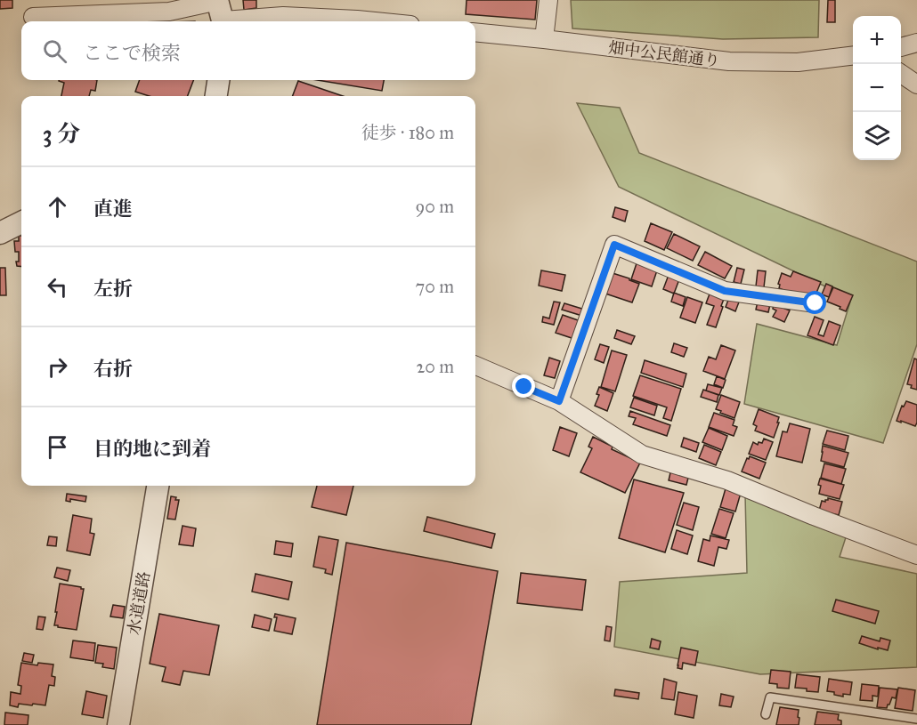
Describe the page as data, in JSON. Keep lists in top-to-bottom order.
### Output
{
  "streets": {
    "street": ["畑中公民館通り", "水道道路"]
  },
  "page": {
    "map_buttons": ["+", "−"],
    "search": "ここで検索",
    "heading": ["3 分", "徒歩 · 180 m"],
    "list": [
      ["直進", "90 m"],
      ["左折", "70 m"],
      ["右折", "20 m"],
      "目的地に到着"
    ]
  }
}
